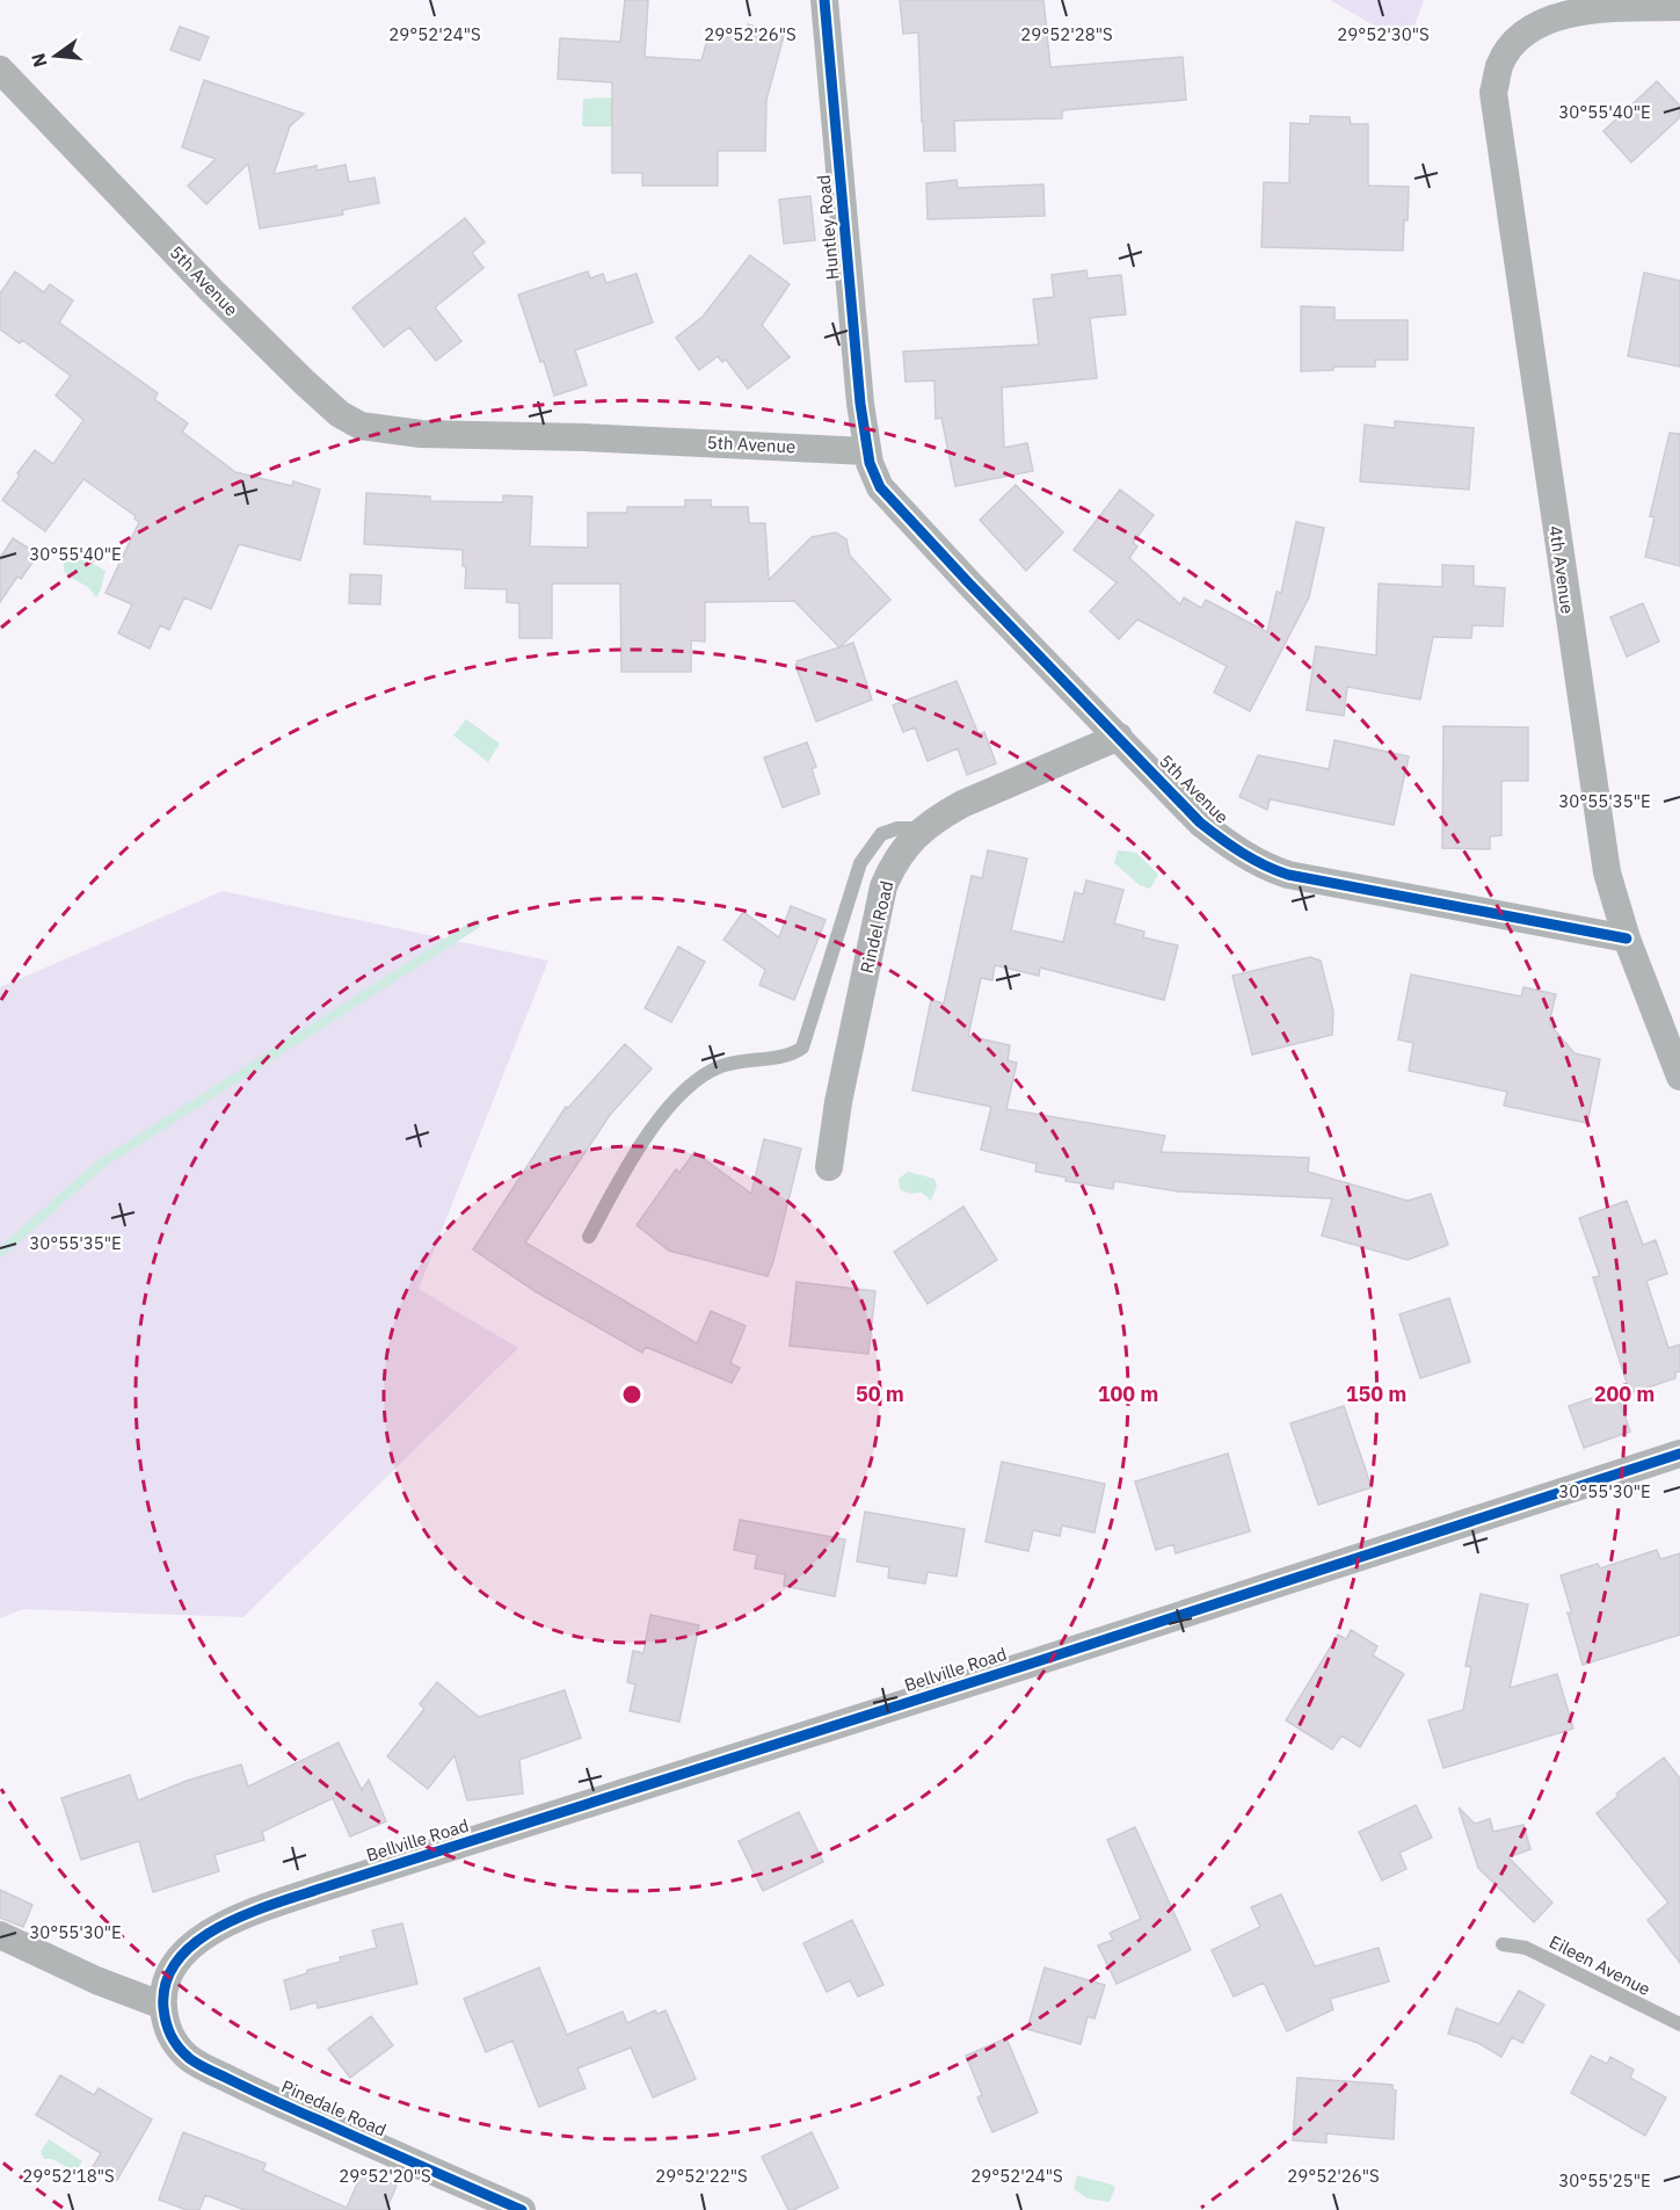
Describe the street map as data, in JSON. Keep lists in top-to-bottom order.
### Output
{
  "streets": {
    "street": [
      "Huntley Road",
      "5th Avenue",
      "4th Avenue",
      "Rindel Road",
      "Bellville Road",
      "Pinedale Road"
    ],
    "lane": ["Eileen Avenue"]
  },
  "crossings": [
    ["Huntley Road", "5th Avenue"],
    ["5th Avenue", "4th Avenue"],
    ["5th Avenue", "Rindel Road"],
    ["Bellville Road", "Pinedale Road"]
  ],
  "north": "left",
  "coordinates": [
    "29°52'24\"S",
    "29°52'26\"S",
    "29°52'28\"S",
    "29°52'30\"S",
    "30°55'40\"E",
    "30°55'35\"E",
    "30°55'30\"E",
    "29°52'18\"S",
    "29°52'20\"S",
    "29°52'22\"S",
    "30°55'25\"E"
  ],
  "rings": [
    "50 m",
    "100 m",
    "150 m",
    "200 m"
  ]
}
